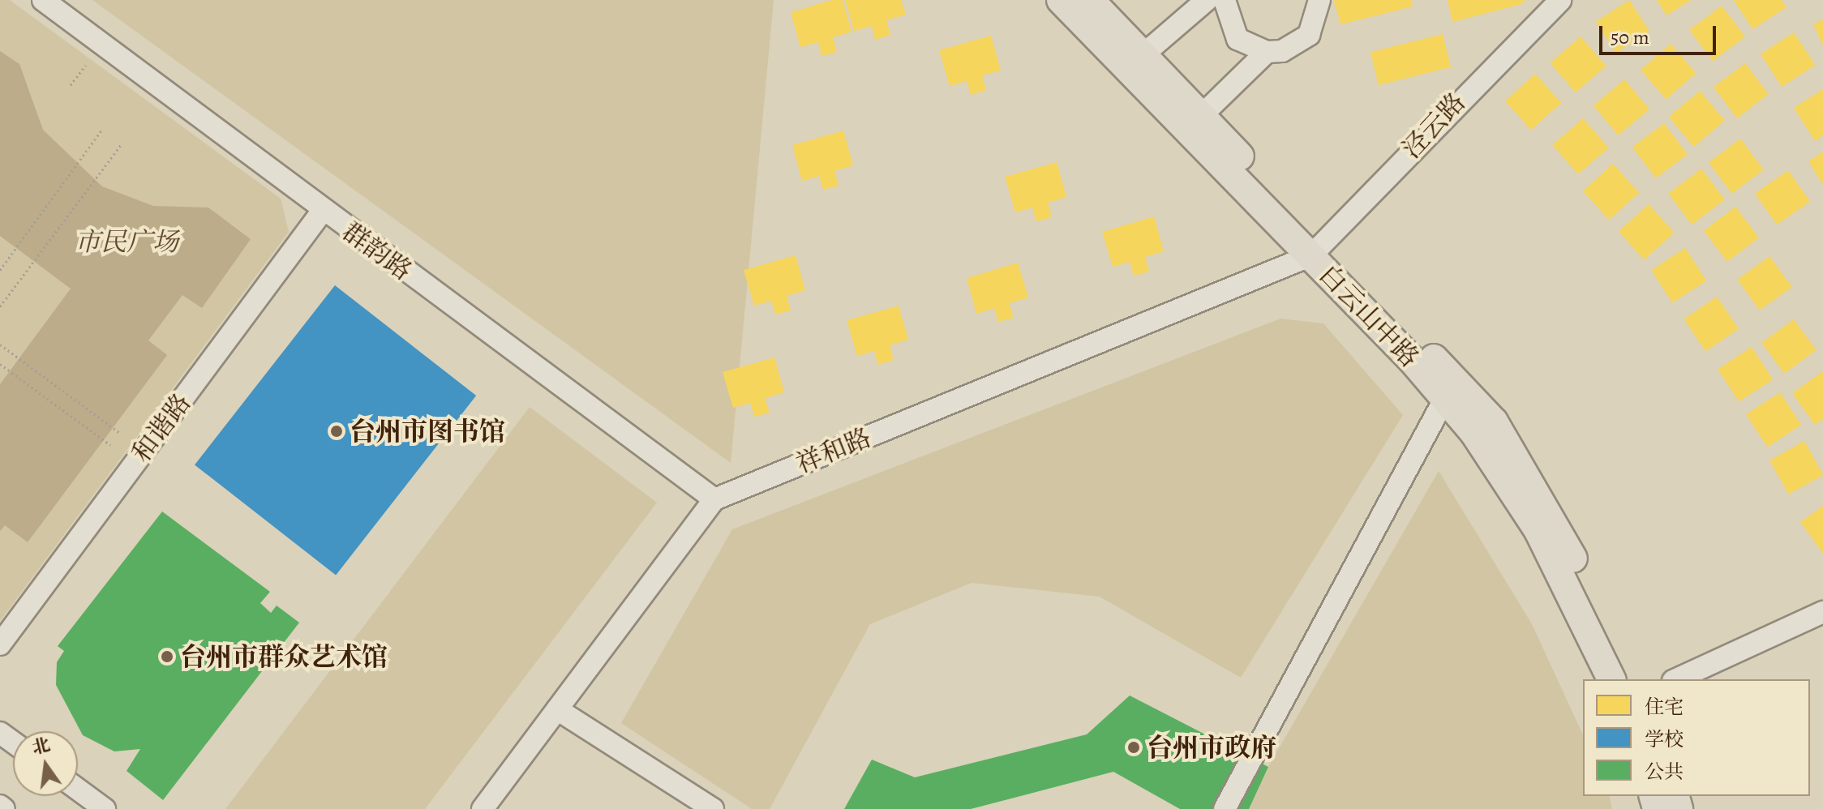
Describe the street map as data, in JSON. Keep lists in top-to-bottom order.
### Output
{
  "streets": {
    "main road": ["白云山中路"],
    "street": [
      "泾云路",
      "群韵路",
      "和谐路",
      "祥和路"
    ]
  },
  "crossings": [
    ["泾云路", "白云山中路"],
    ["泾云路", "祥和路"],
    ["群韵路", "和谐路"],
    ["群韵路", "祥和路"],
    ["白云山中路", "祥和路"]
  ],
  "parks": ["市民广场"],
  "places": ["台州市图书馆", "台州市群众艺术馆", "台州市政府"],
  "legend": ["住宅", "学校", "公共"],
  "scale_bar": "50 m",
  "north": "top"
}
